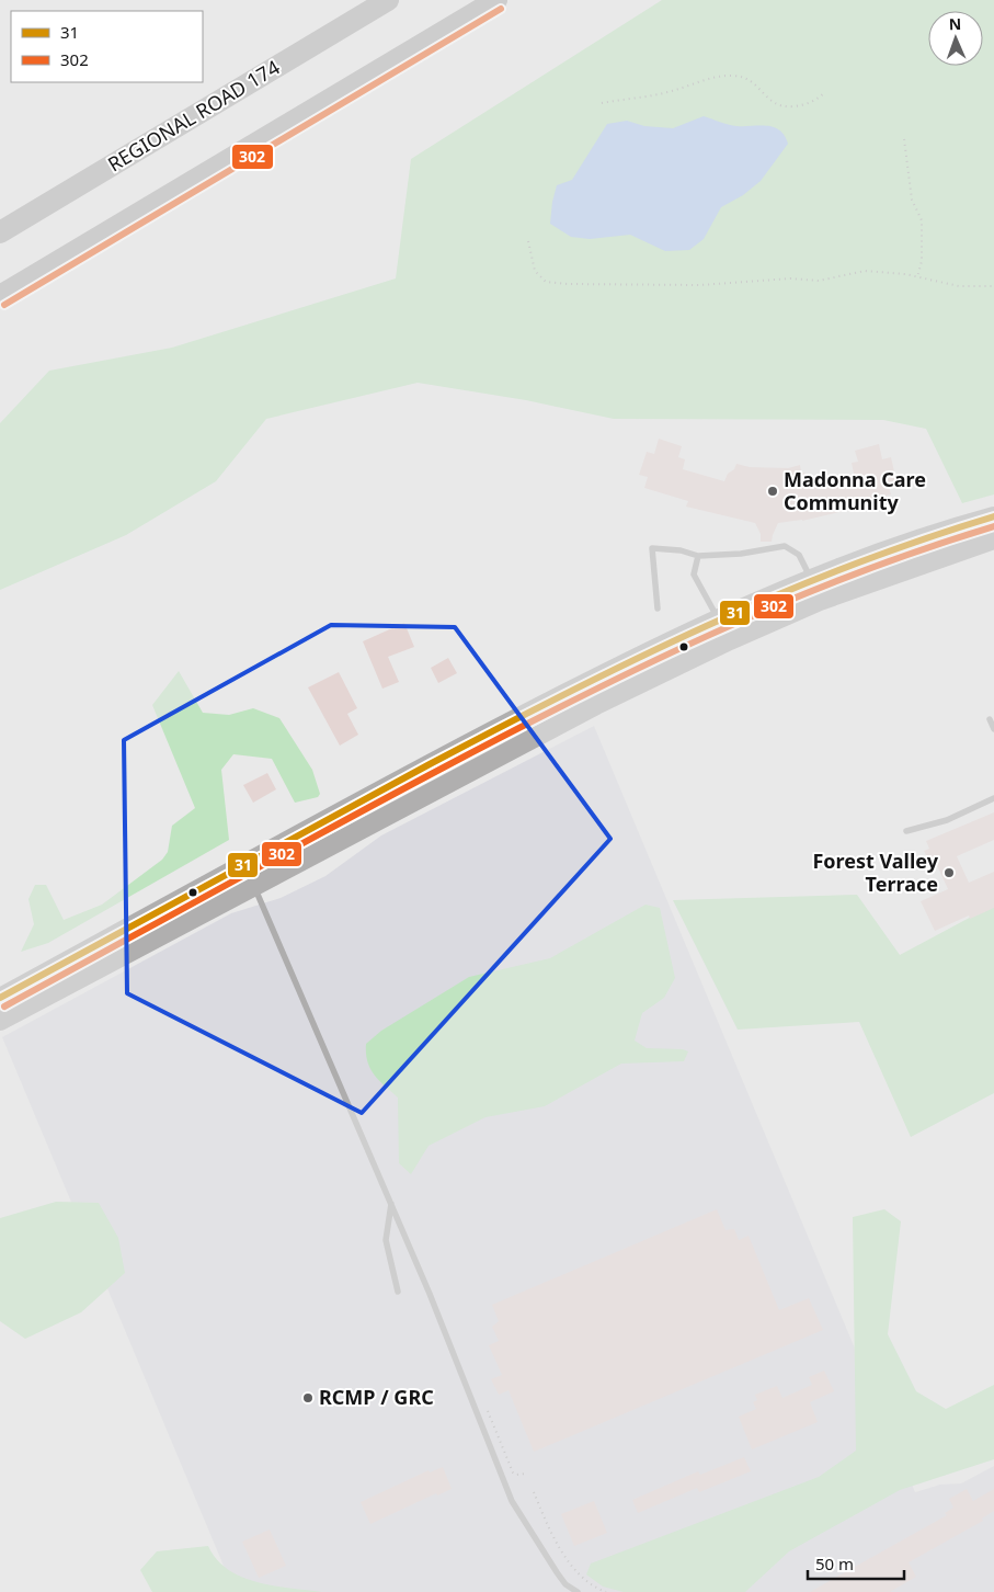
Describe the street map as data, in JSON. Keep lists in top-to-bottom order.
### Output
{
  "streets": {
    "highway": ["REGIONAL ROAD 174"]
  },
  "places": ["Madonna Care Community", "Forest Valley Terrace", "RCMP / GRC"],
  "lines": ["transit line 302", "transit line 31"],
  "legend": ["31", "302"],
  "scale_bar": "50 m",
  "north": "top"
}
